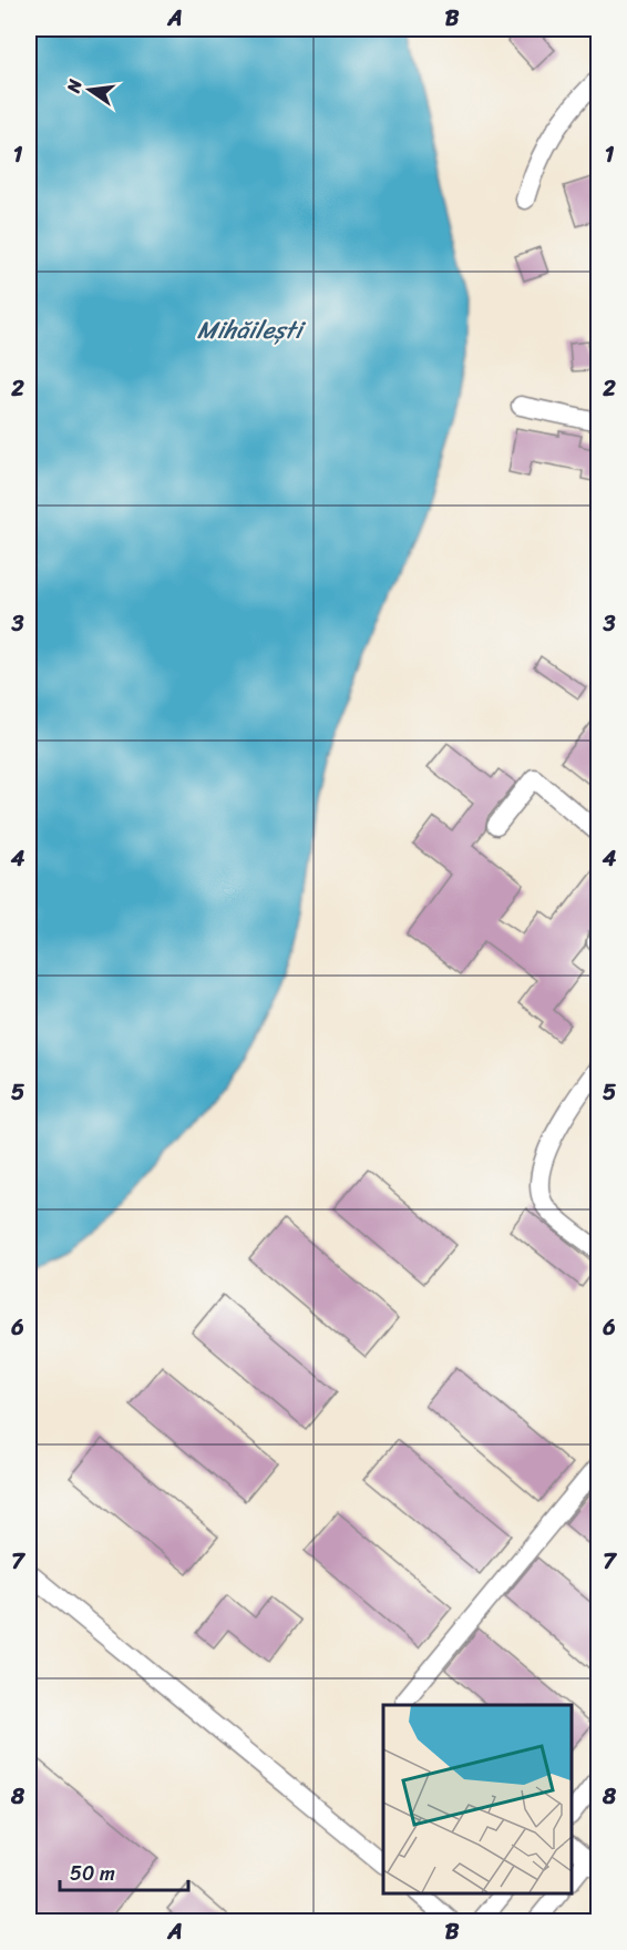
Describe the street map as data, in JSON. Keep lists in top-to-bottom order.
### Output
{
  "water": ["Mihăilești"],
  "scale_bar": "50 m",
  "north": "left",
  "grid": {
    "columns": ["A", "B"],
    "rows": [
      "1",
      "2",
      "3",
      "4",
      "5",
      "6",
      "7",
      "8"
    ]
  }
}
